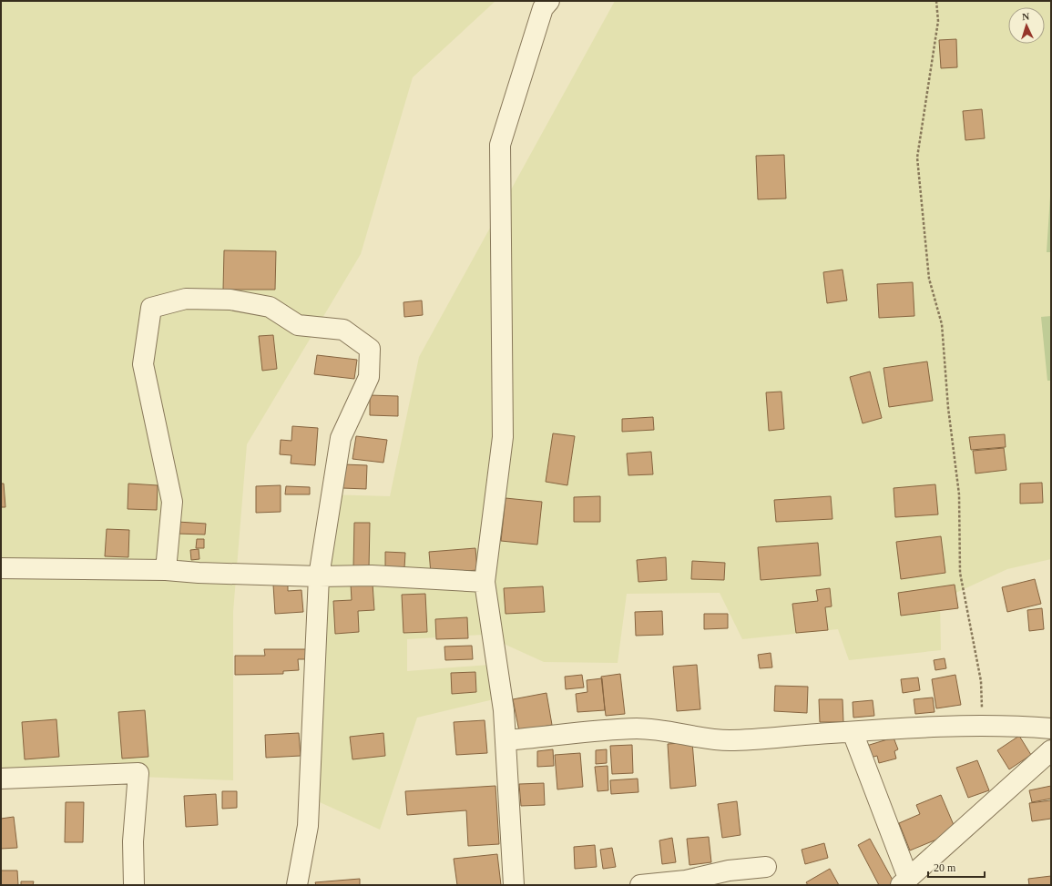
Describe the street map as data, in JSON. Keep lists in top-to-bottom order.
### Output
{
  "scale_bar": "20 m",
  "north": "top"
}
